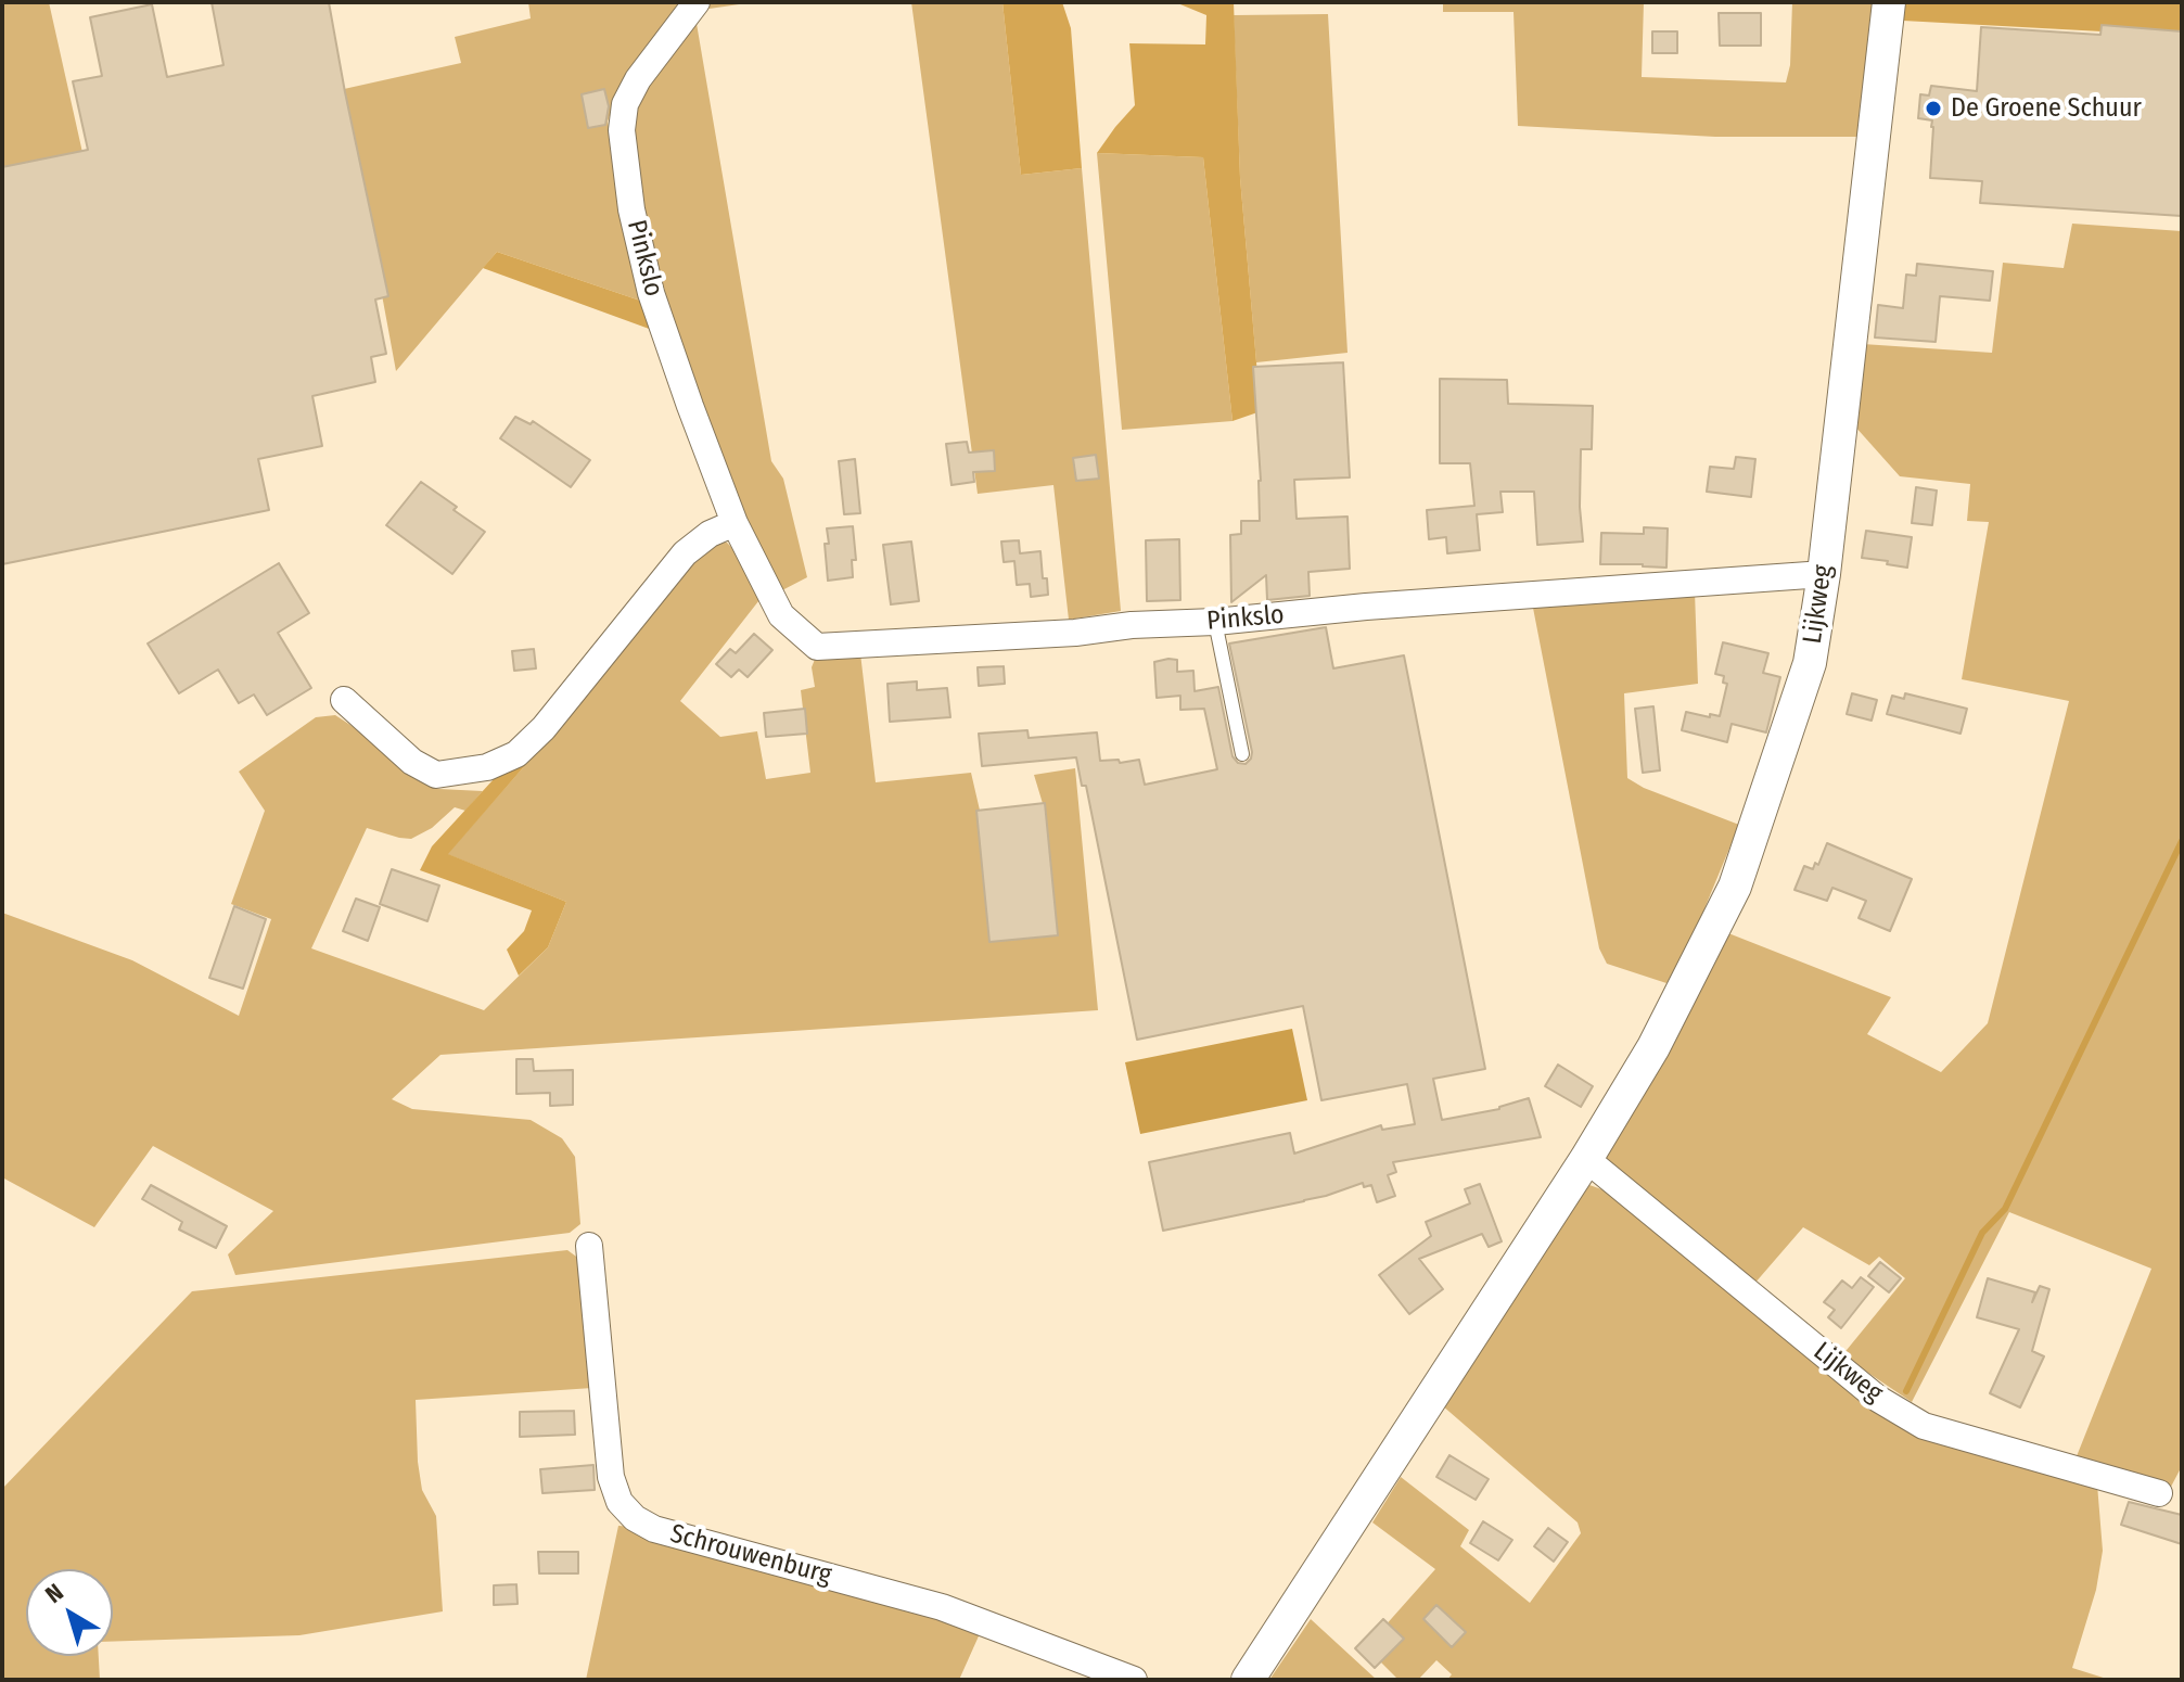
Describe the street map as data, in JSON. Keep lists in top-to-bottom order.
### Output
{
  "streets": {
    "street": ["Pinkslo", "Lijkweg", "Schrouwenburg"]
  },
  "crossings": [
    ["Pinkslo", "Lijkweg"]
  ],
  "places": ["De Groene Schuur"],
  "north": "top left"
}
